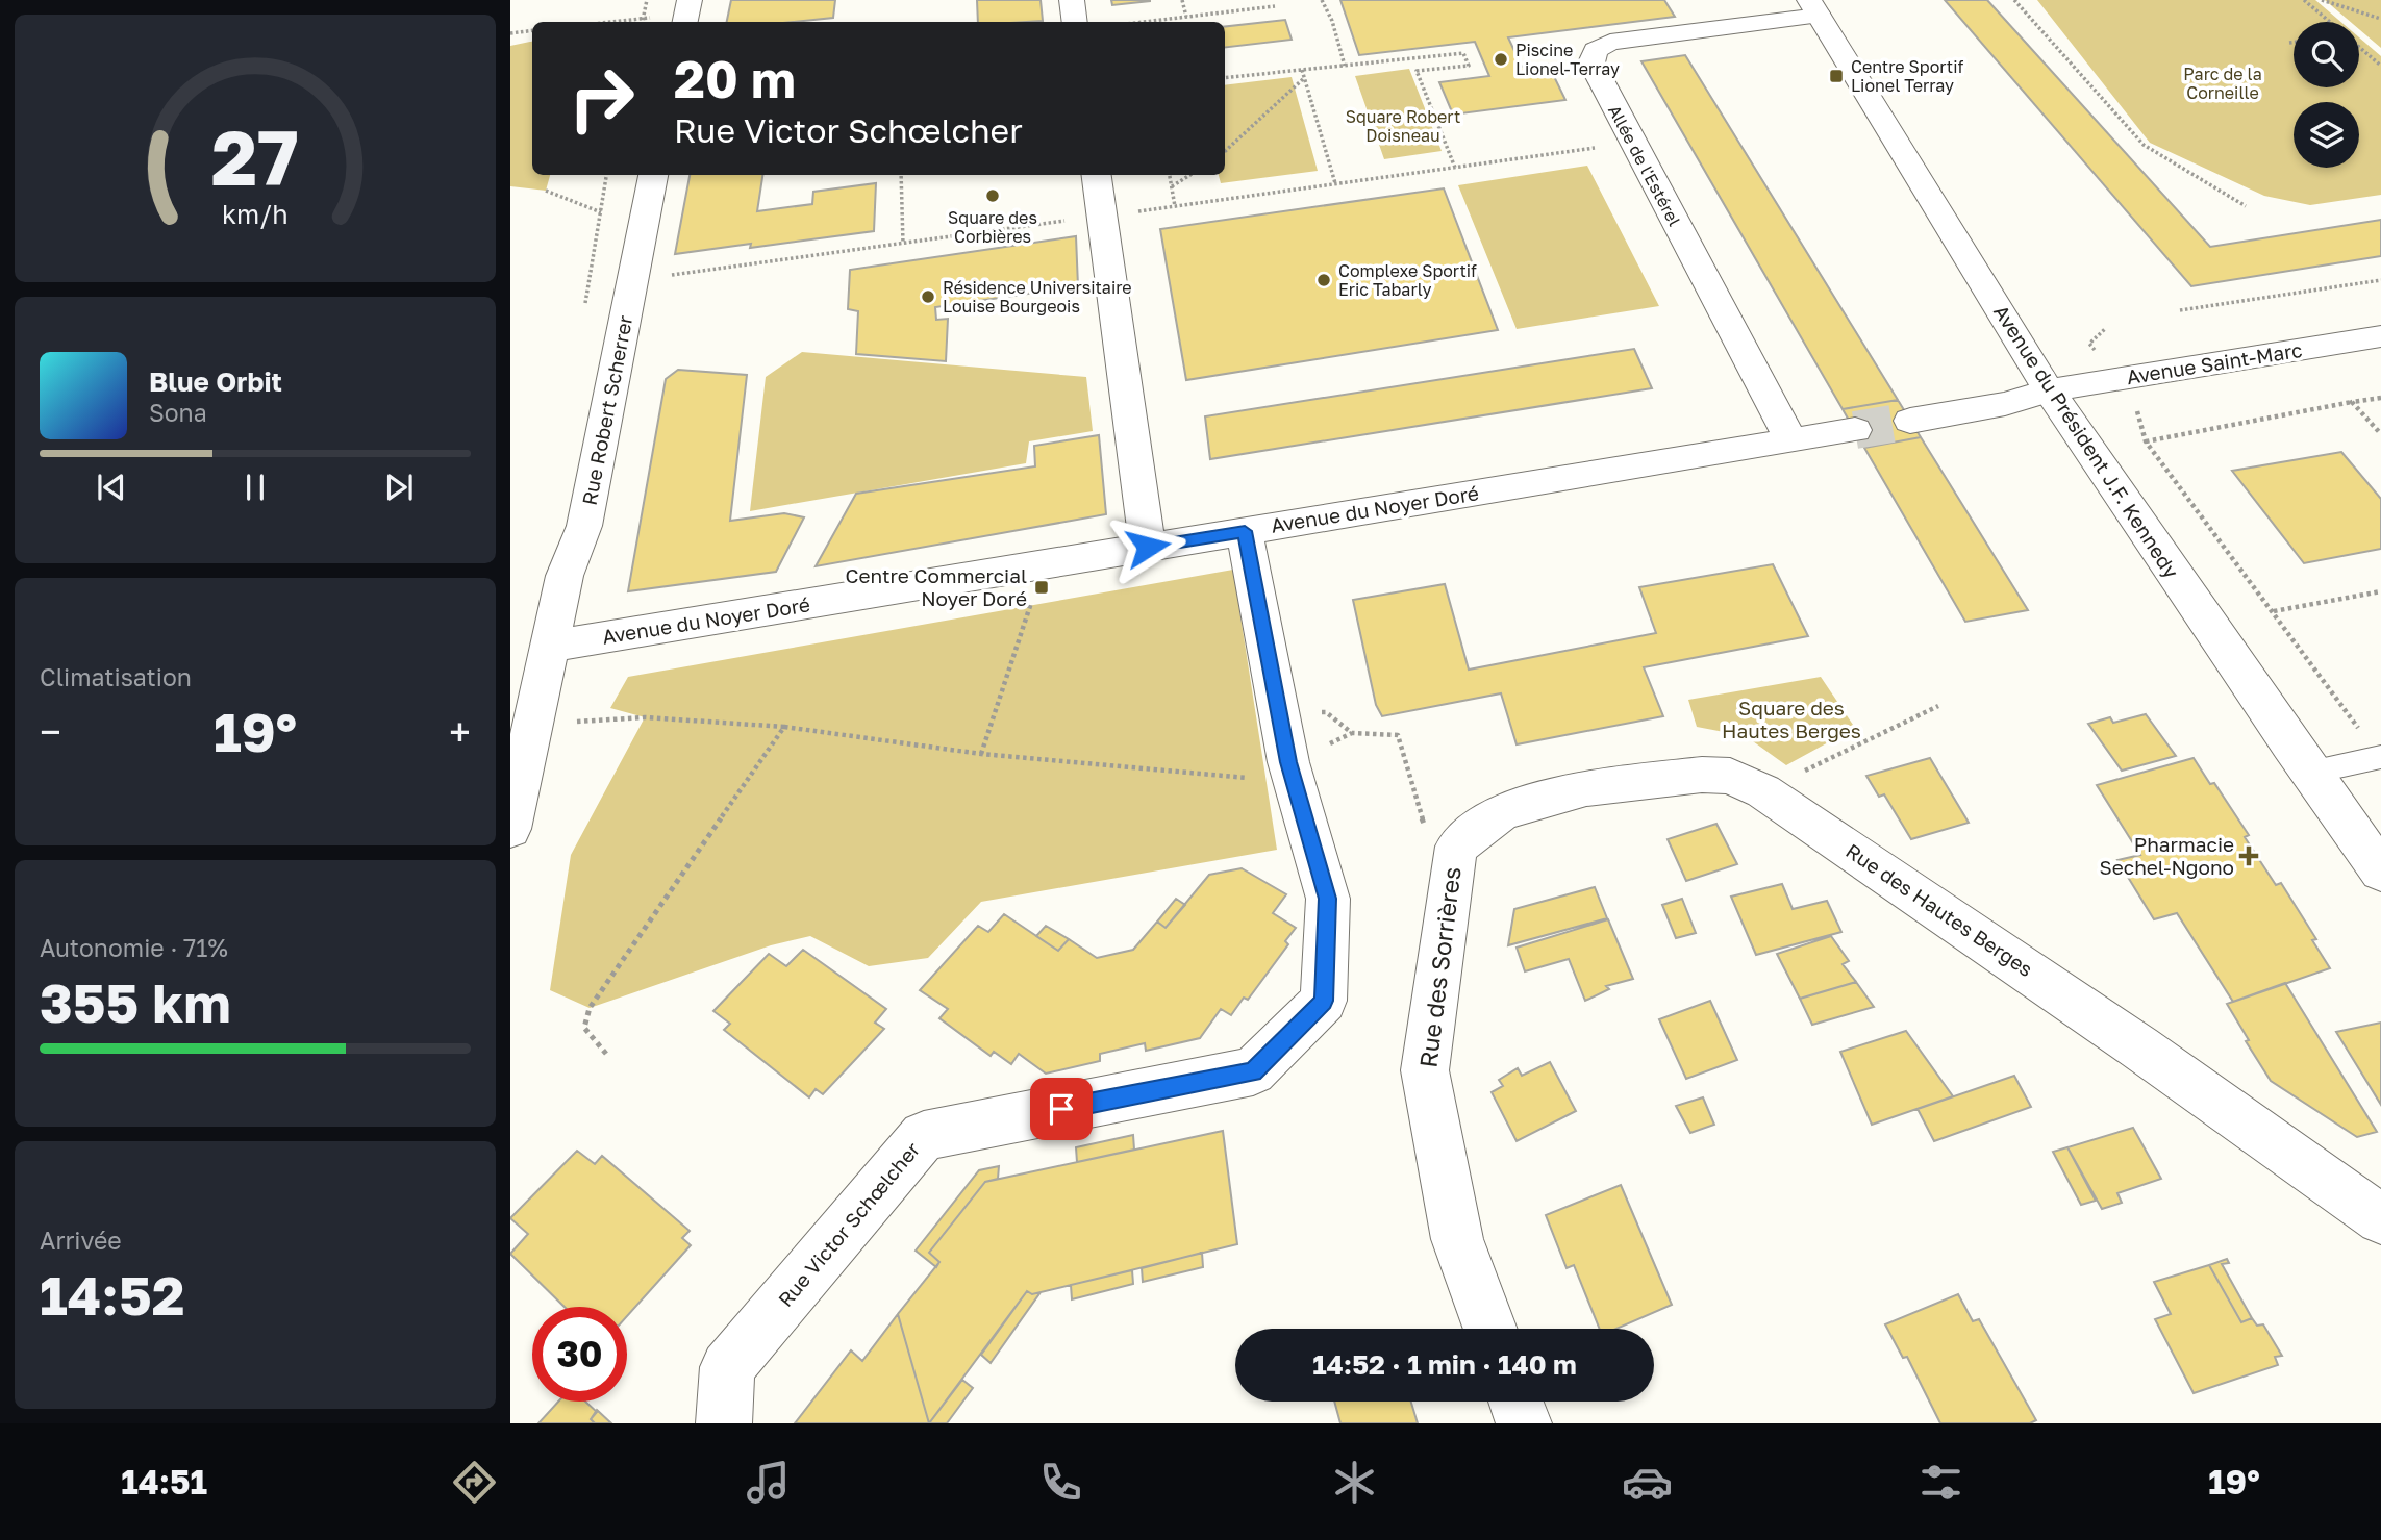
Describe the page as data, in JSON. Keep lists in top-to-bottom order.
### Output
{
  "streets": {
    "street": [
      "Allée de l'Estérel",
      "Avenue Saint-Marc",
      "Rue Robert Scherrer",
      "Avenue du Président J.F. Kennedy",
      "Avenue du Noyer Doré",
      "Rue des Hautes Berges",
      "Rue des Sorrières",
      "Rue Victor Schœlcher"
    ]
  },
  "crossings": [
    ["Allée de l'Estérel", "Avenue du Président J.F. Kennedy"],
    ["Allée de l'Estérel", "Avenue du Noyer Doré"],
    ["Avenue Saint-Marc", "Avenue du Président J.F. Kennedy"],
    ["Rue Robert Scherrer", "Avenue du Noyer Doré"],
    ["Avenue du Noyer Doré", "Rue Victor Schœlcher"],
    ["Rue des Hautes Berges", "Rue des Sorrières"]
  ],
  "parks": ["Parc de la Corneille", "Square Robert Doisneau", "Square des Hautes Berges"],
  "places": {
    "other": [
      "Piscine Lionel-Terray",
      "Square des Corbières",
      "Complexe Sportif Eric Tabarly",
      "Résidence Universitaire Louise Bourgeois"
    ],
    "transit": ["Centre Sportif Lionel Terray", "Centre Commercial Noyer Doré"],
    "health": ["Pharmacie Sechel-Ngono"]
  },
  "page": {
    "turn": ["20 m", "Rue Victor Schœlcher"],
    "song": ["Blue Orbit", "Sona"],
    "tile": [
      "Climatisation",
      ["Autonomie · 71%", "355 km"],
      ["Arrivée", "14:52"]
    ],
    "heat": ["−", "19°", "+"],
    "limit": "30",
    "trip": "14:52 · 1 min · 140 m",
    "tabs": ["14:51", "19°"],
    "gauge": ["27", "km/h"]
  }
}
